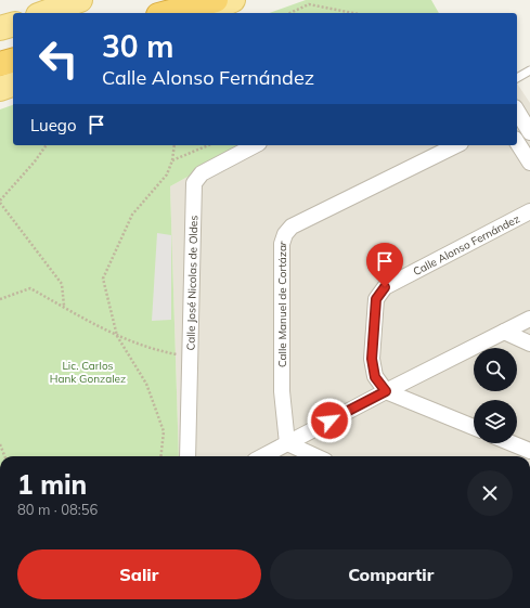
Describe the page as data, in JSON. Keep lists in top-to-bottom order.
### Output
{
  "streets": {
    "street": ["Calle Alonso Fernández", "Calle José Nicolas de Oldes", "Calle Manuel de Cortázar"]
  },
  "parks": ["Lic. Carlos Hank Gonzalez"],
  "page": {
    "turn": ["30 m", "Calle Alonso Fernández"],
    "then": "Luego",
    "heading": ["1 min", "80 m · 08:56"],
    "buttons": ["Salir", "Compartir"]
  }
}
